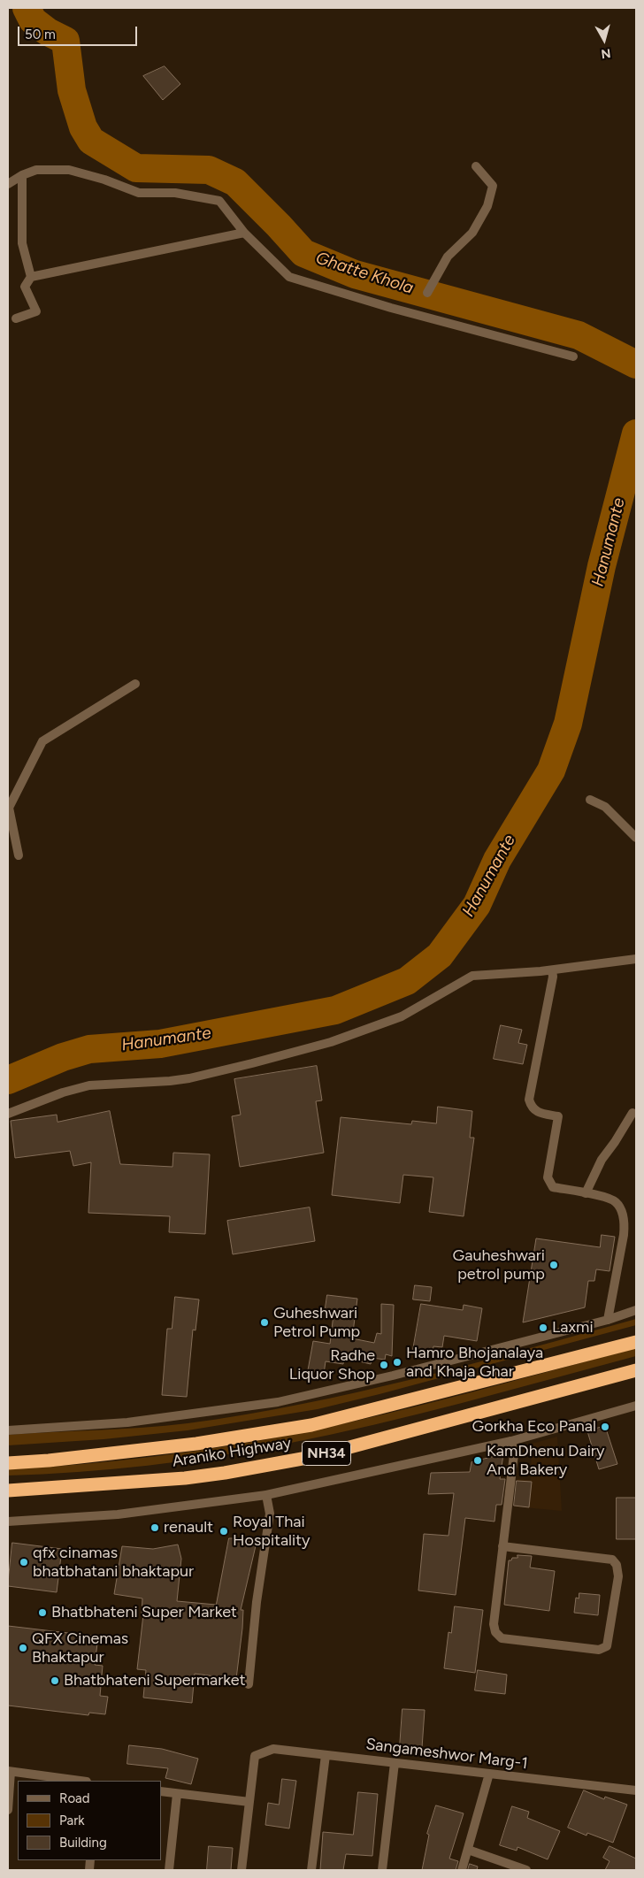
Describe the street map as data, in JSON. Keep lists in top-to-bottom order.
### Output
{
  "streets": {
    "highway": ["Araniko Highway", "NH34"],
    "street": ["Sangameshwor Marg-1"]
  },
  "water": ["Ghatte Khola", "Hanumante"],
  "places": [
    "Gauheshwari petrol pump",
    "Guheshwari Petrol Pump",
    "Laxmi",
    "Hamro Bhojanalaya and Khaja Ghar",
    "Radhe Liquor Shop",
    "Gorkha Eco Panal",
    "KamDhenu Dairy And Bakery",
    "renault",
    "Royal Thai Hospitality",
    "qfx cinamas bhatbhatani bhaktapur",
    "Bhatbhateni Super Market",
    "QFX Cinemas Bhaktapur",
    "Bhatbhateni Supermarket"
  ],
  "legend": ["Road", "Park", "Building"],
  "scale_bar": "50 m",
  "north": "bottom"
}
